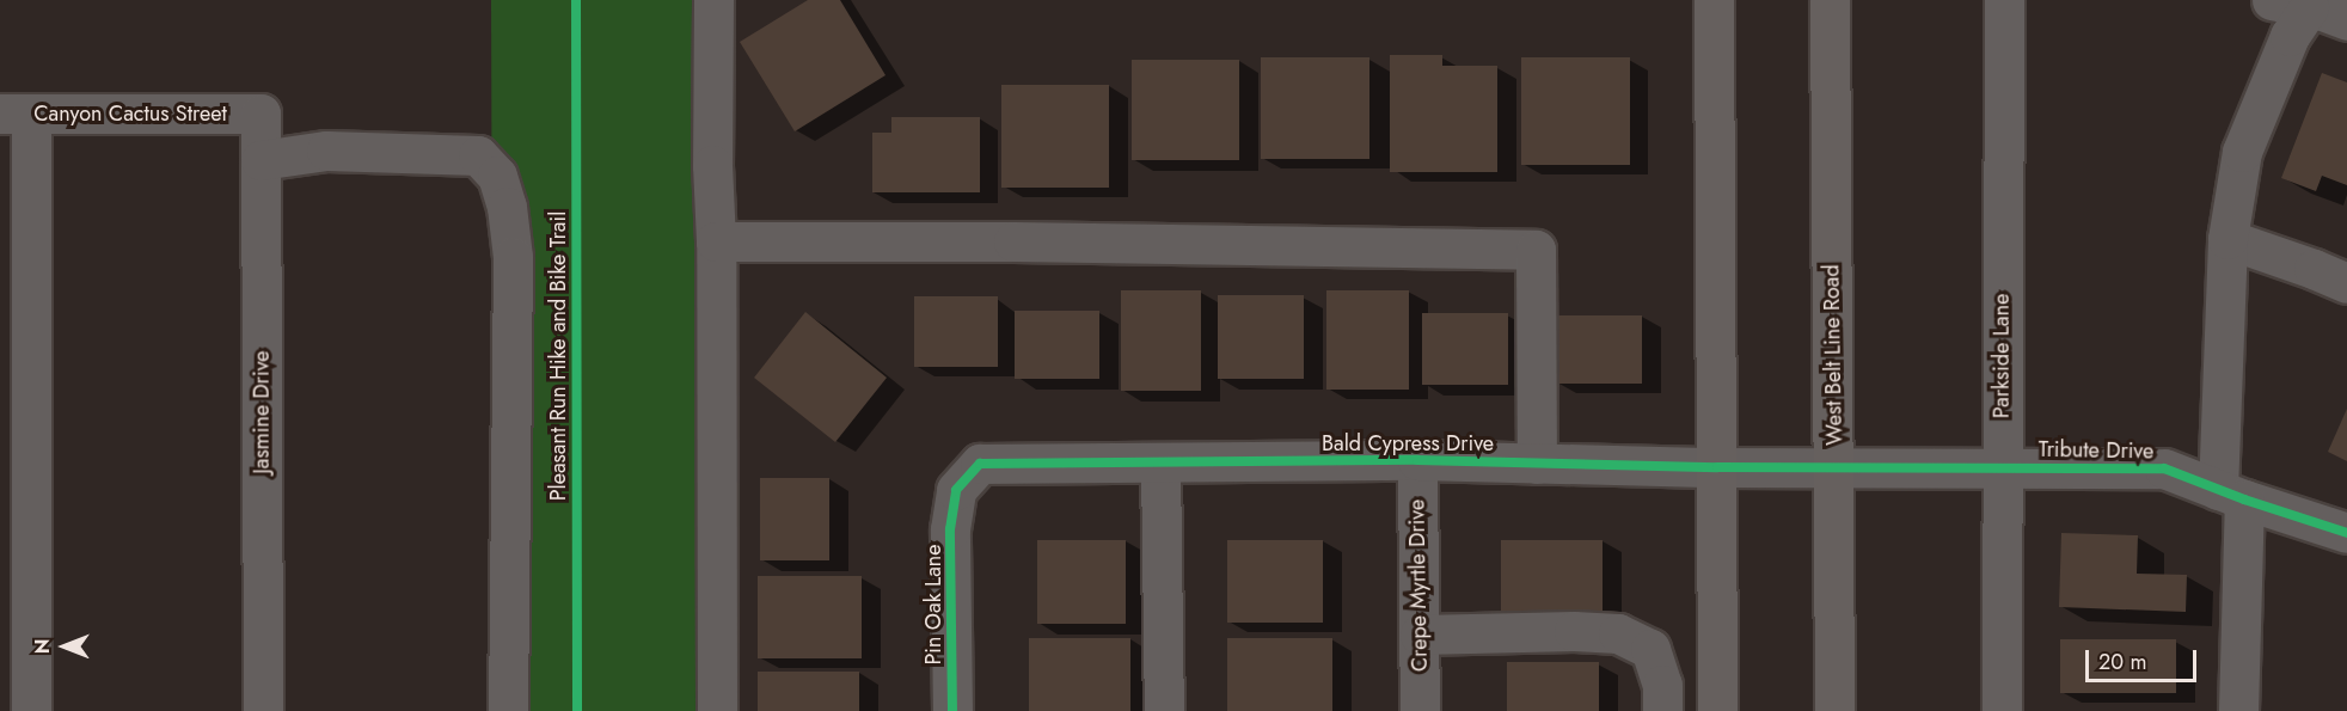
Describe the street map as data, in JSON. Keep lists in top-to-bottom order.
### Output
{
  "streets": {
    "main road": ["West Belt Line Road"],
    "street": [
      "Canyon Cactus Street",
      "Parkside Lane",
      "Jasmine Drive",
      "Bald Cypress Drive",
      "Tribute Drive",
      "Crepe Myrtle Drive",
      "Pin Oak Lane"
    ],
    "cycle path": ["Pleasant Run Hike and Bike Trail"]
  },
  "crossings": [
    ["Canyon Cactus Street", "Jasmine Drive"],
    ["West Belt Line Road", "Bald Cypress Drive"],
    ["West Belt Line Road", "Tribute Drive"],
    ["Parkside Lane", "Tribute Drive"],
    ["Bald Cypress Drive", "Tribute Drive"],
    ["Bald Cypress Drive", "Crepe Myrtle Drive"],
    ["Bald Cypress Drive", "Pin Oak Lane"]
  ],
  "scale_bar": "20 m",
  "north": "left"
}
